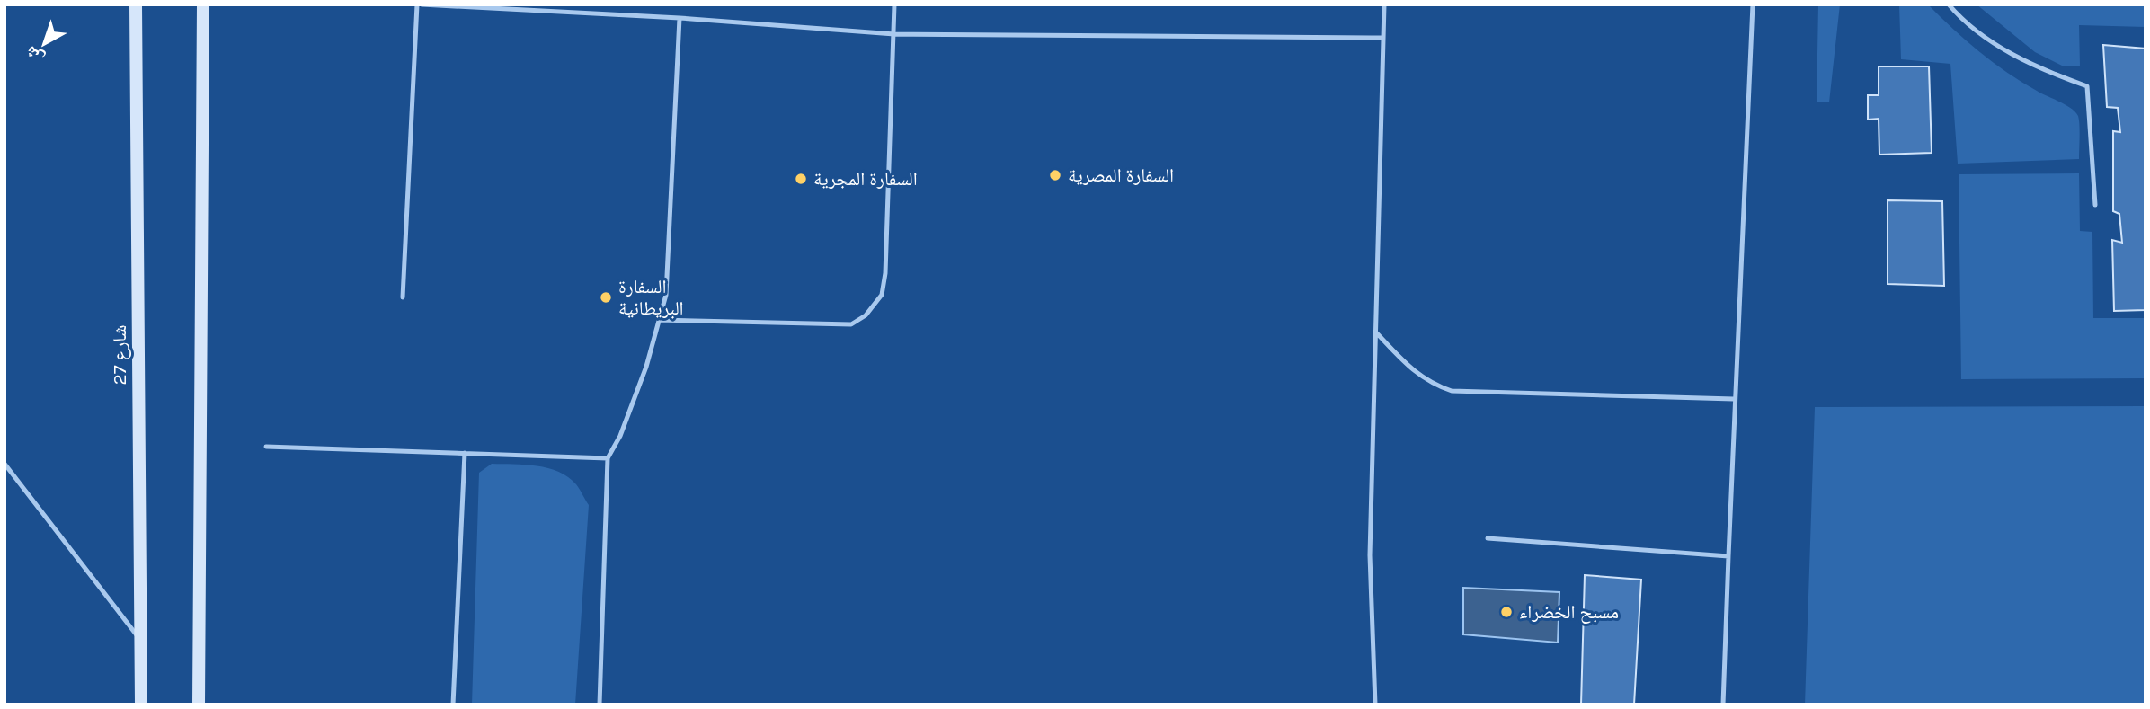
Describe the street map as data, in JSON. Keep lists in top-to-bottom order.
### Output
{
  "streets": {
    "main road": ["شارع 27"]
  },
  "places": [
    "السفارة المصرية",
    "السفارة المجرية",
    "السفارة البريطانية",
    "مسبح الخضراء"
  ],
  "north": "bottom left"
}
